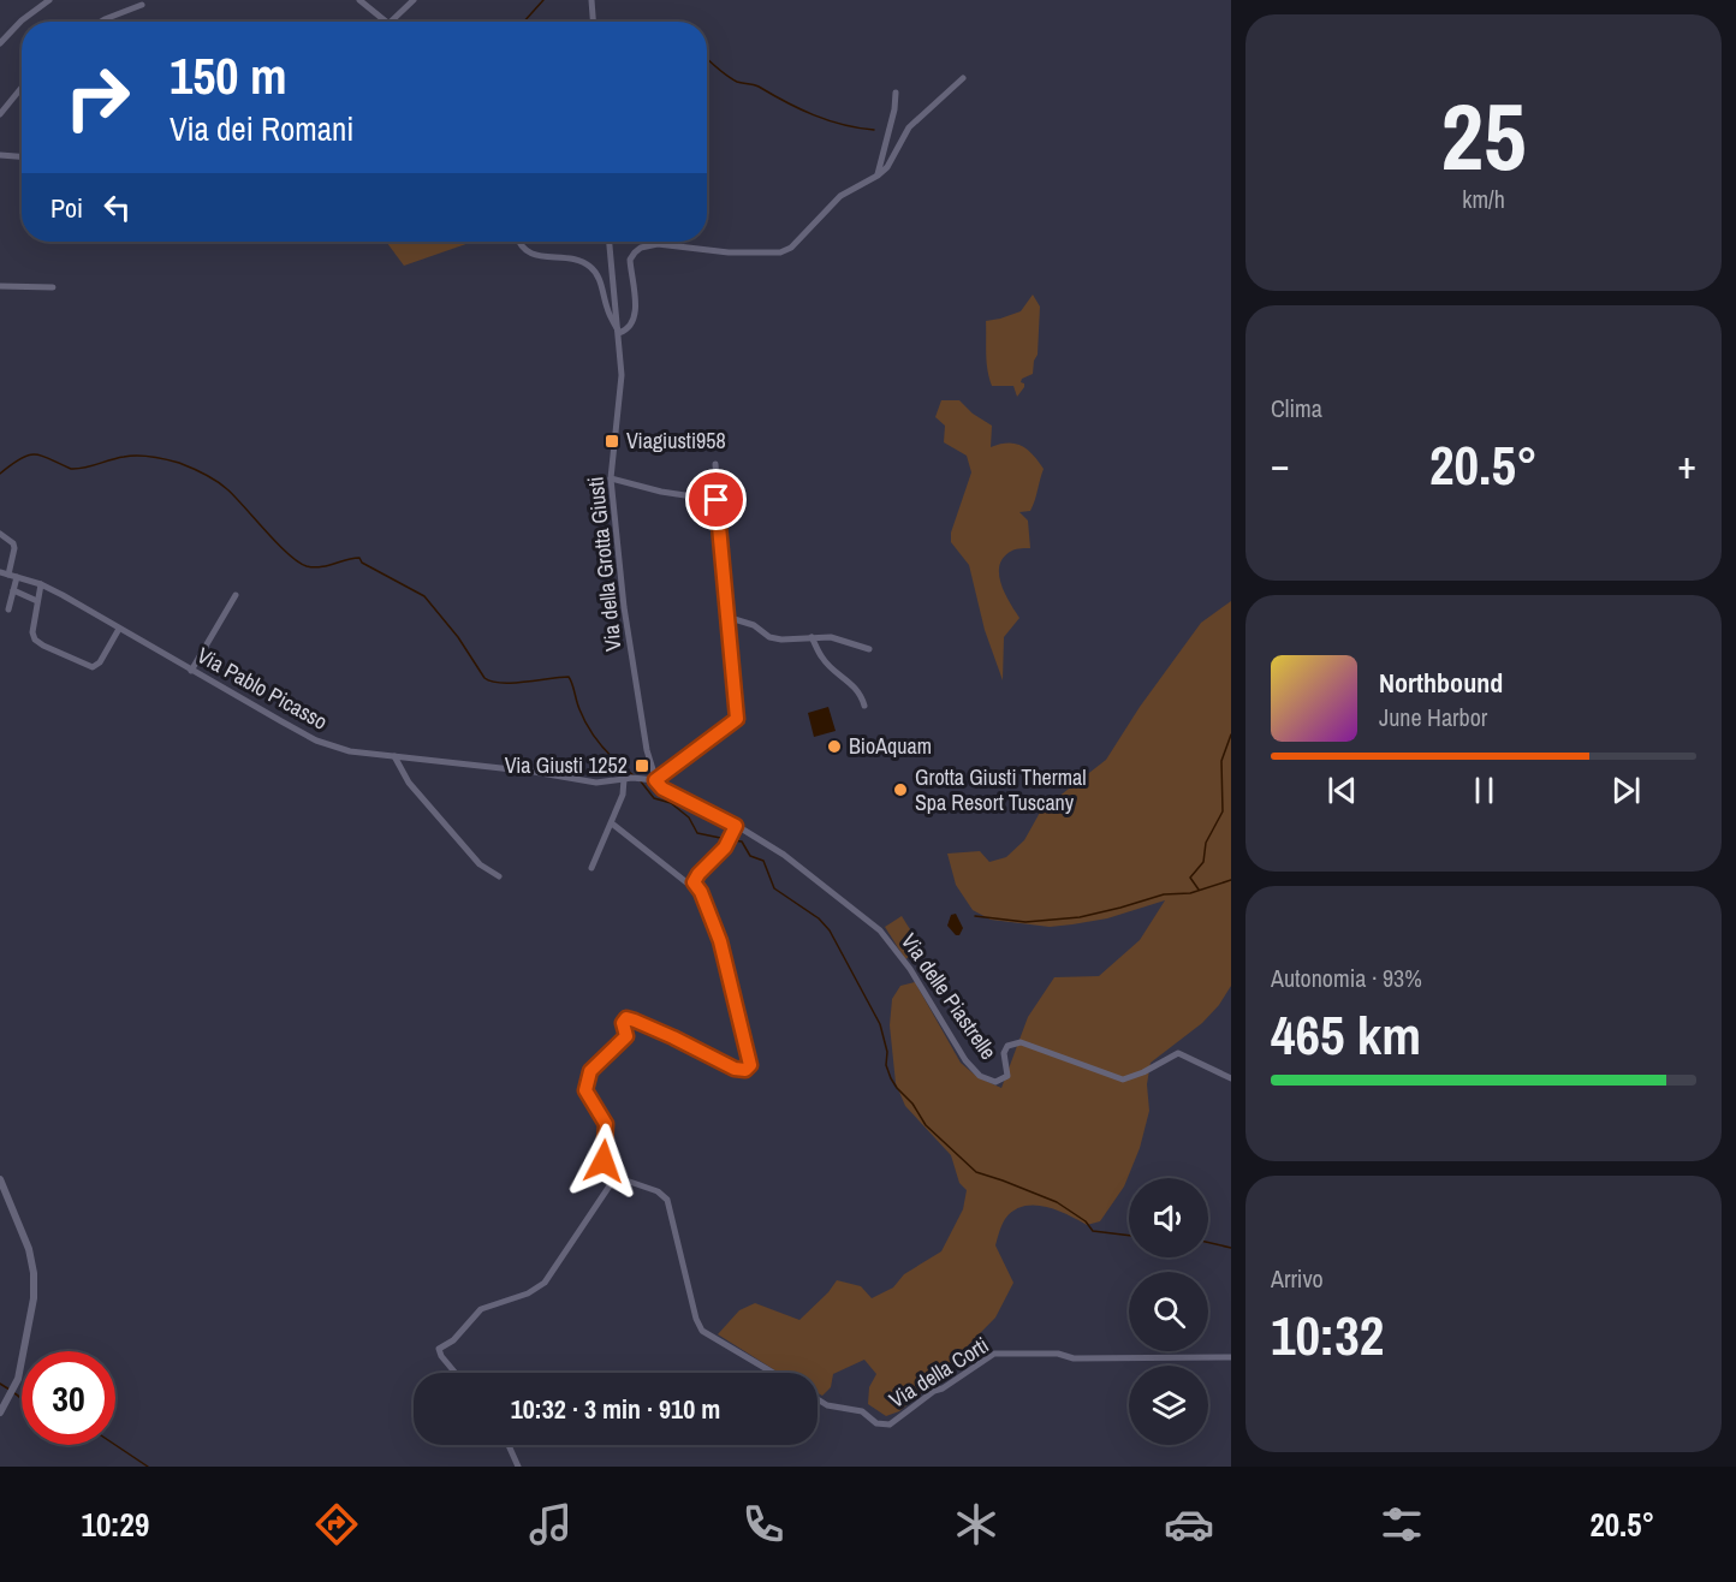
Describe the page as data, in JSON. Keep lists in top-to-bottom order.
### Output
{
  "streets": {
    "street": [
      "Via della Grotta Giusti",
      "Via Pablo Picasso",
      "Via delle Piastrelle",
      "Via della Corti"
    ]
  },
  "crossings": [
    ["Via della Grotta Giusti", "Via Pablo Picasso"]
  ],
  "places": {
    "transit": ["Viagiusti958", "Via Giusti 1252"],
    "other": ["BioAquam", "Grotta Giusti Thermal Spa Resort Tuscany"]
  },
  "page": {
    "tile": [
      ["25", "km/h"],
      "Clima",
      ["Autonomia · 93%", "465 km"],
      ["Arrivo", "10:32"]
    ],
    "turn": ["150 m", "Via dei Romani"],
    "then": "Poi",
    "heat": ["−", "20.5°", "+"],
    "song": ["Northbound", "June Harbor"],
    "limit": "30",
    "trip": "10:32 · 3 min · 910 m",
    "tabs": ["10:29", "20.5°"]
  }
}
